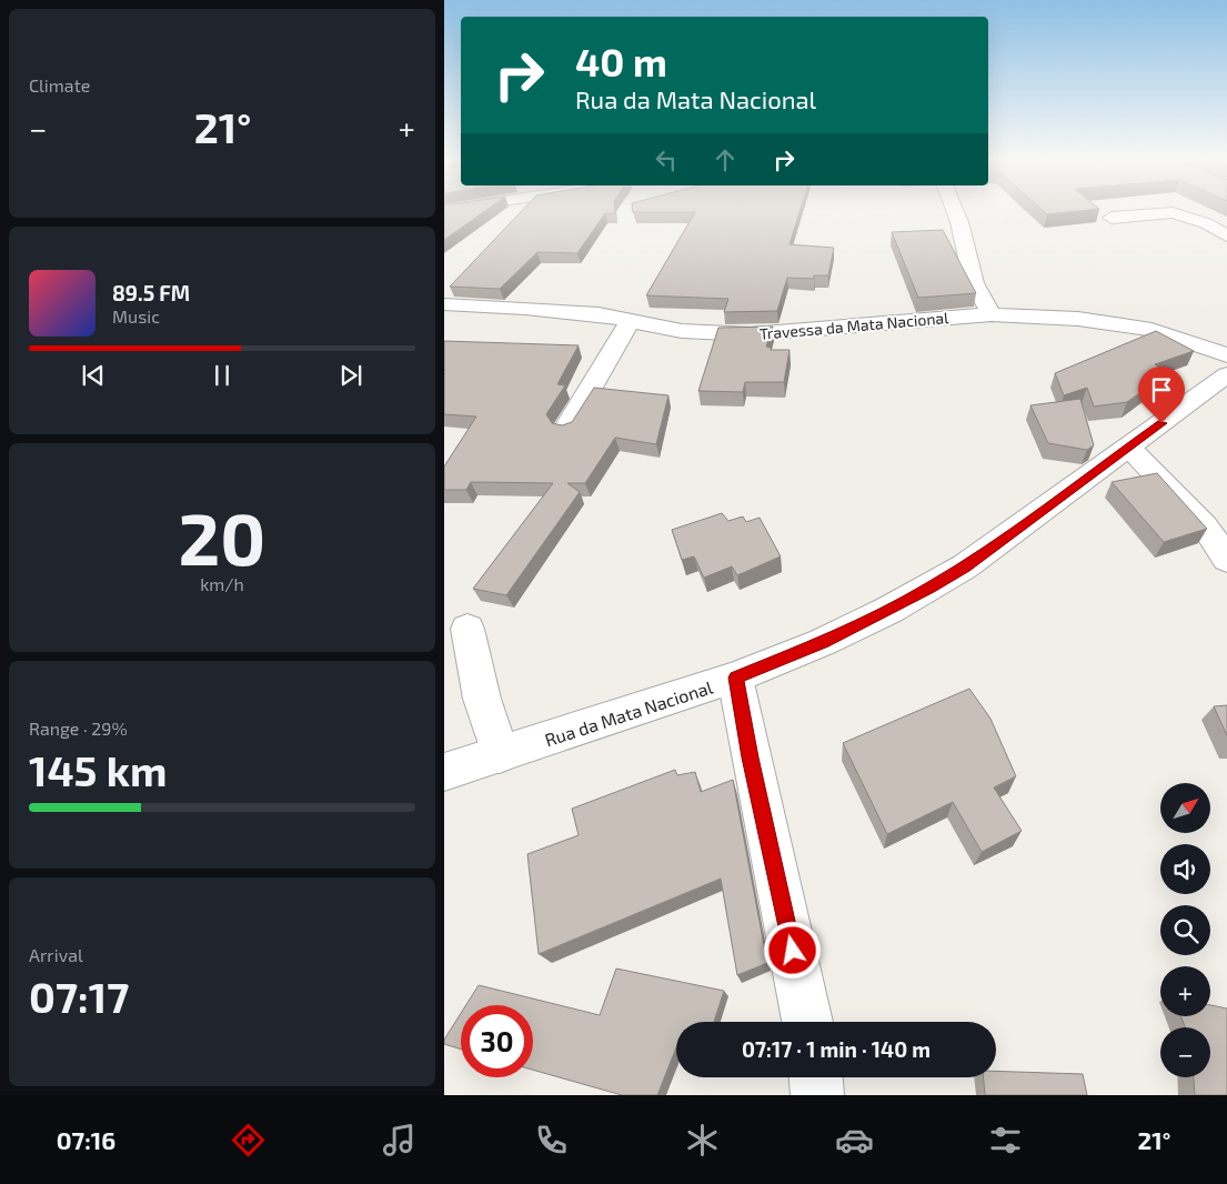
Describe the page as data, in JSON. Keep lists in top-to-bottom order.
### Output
{
  "streets": {
    "street": ["Travessa da Mata Nacional", "Rua da Mata Nacional"]
  },
  "north": "top right",
  "page": {
    "tile": [
      "Climate",
      ["20", "km/h"],
      ["Range · 29%", "145 km"],
      ["Arrival", "07:17"]
    ],
    "turn": ["40 m", "Rua da Mata Nacional"],
    "heat": ["−", "21°", "+"],
    "song": ["89.5 FM", "Music"],
    "map_buttons": ["+", "−"],
    "limit": "30",
    "trip": "07:17 · 1 min · 140 m",
    "tabs": ["07:16", "21°"]
  }
}
